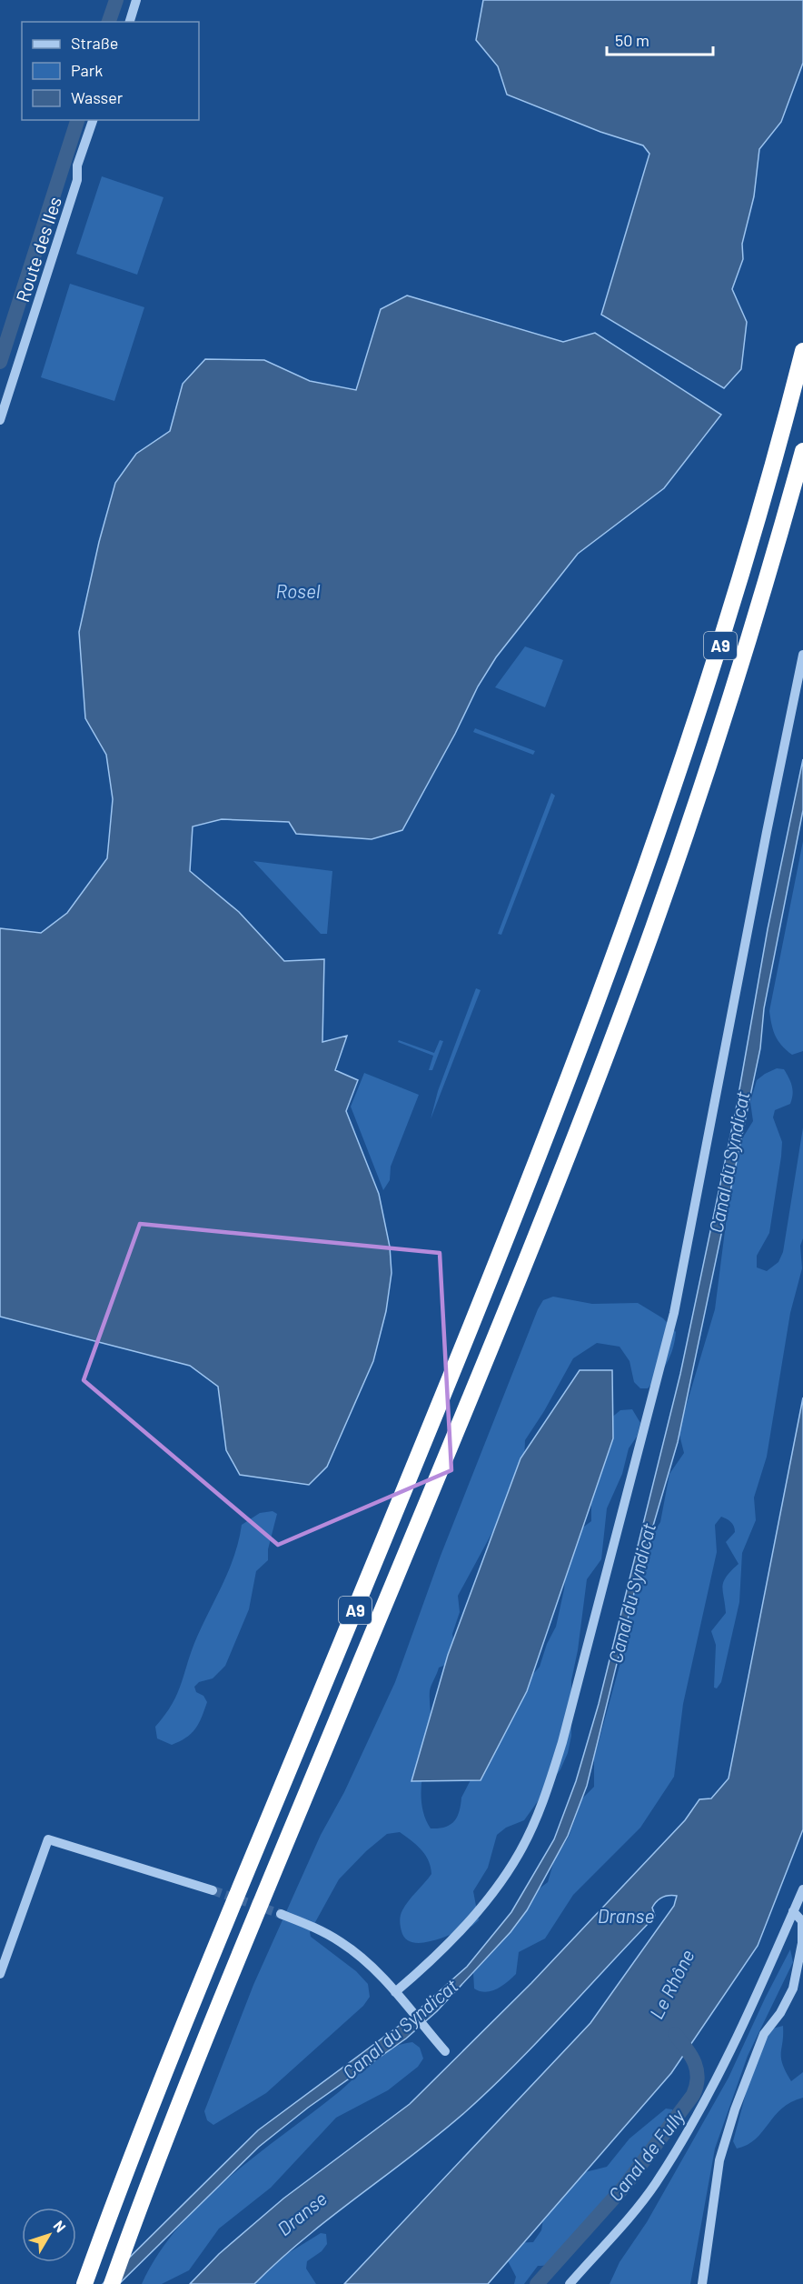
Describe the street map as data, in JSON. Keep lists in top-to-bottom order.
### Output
{
  "streets": {
    "highway": ["A9"],
    "street": ["Route des Iles"]
  },
  "water": [
    "Rosel",
    "Canal du Syndicat",
    "Dranse",
    "Le Rhône",
    "Canal de Fully"
  ],
  "legend": ["Straße", "Park", "Wasser"],
  "scale_bar": "50 m",
  "north": "top right"
}
